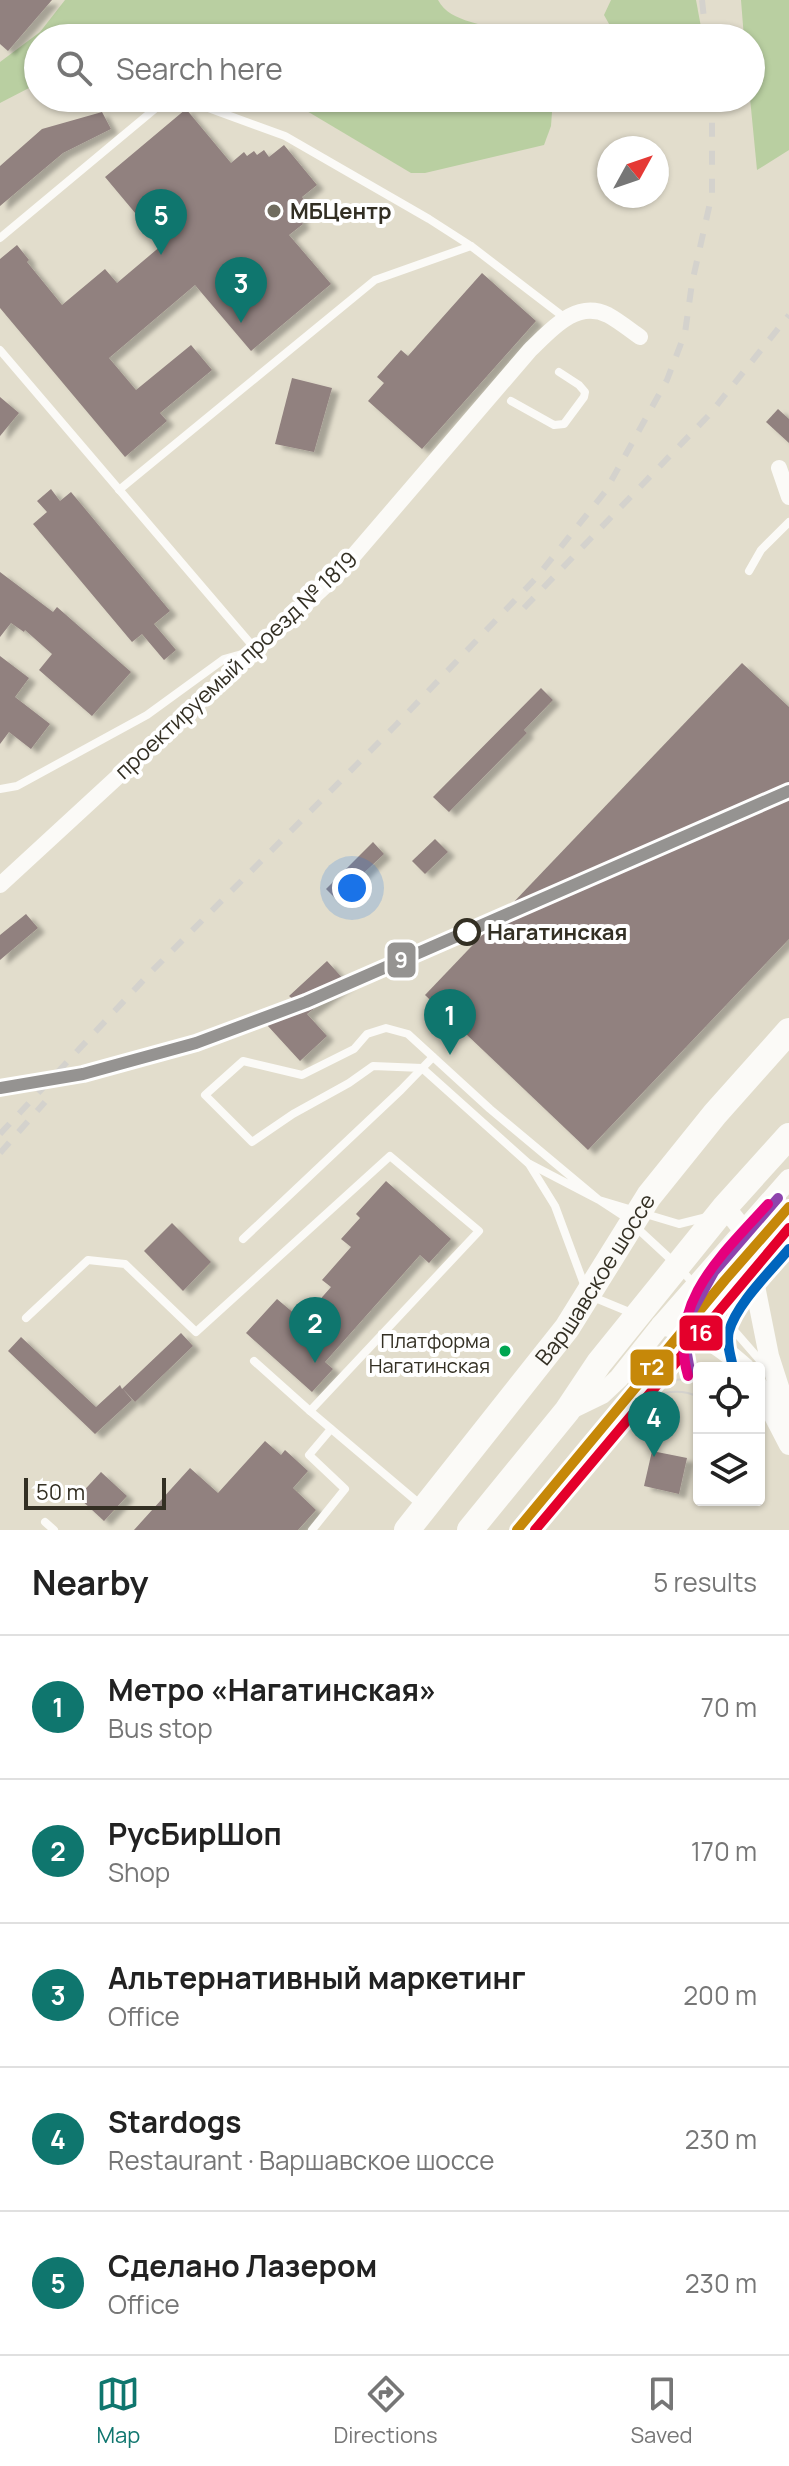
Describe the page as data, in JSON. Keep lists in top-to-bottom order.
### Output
{
  "streets": {
    "main road": ["Варшавское шоссе"],
    "street": ["проектируемый проезд № 1819"]
  },
  "places": ["МБЦентр", "Нагатинская", "Платформа Нагатинская"],
  "lines": ["transit line 9", "transit line т2", "transit line 16"],
  "scale_bar": "50 m",
  "north": "top right",
  "page": {
    "search": "Search here",
    "pins": [
      "5",
      "3",
      "1",
      "2",
      "4"
    ],
    "scale": "50 m",
    "heading": ["Nearby", "5 results"],
    "list": [
      {
        "mark": "1",
        "name": "Метро «Нагатинская»",
        "note": "Bus stop",
        "value": "70 m"
      },
      {
        "mark": "2",
        "name": "РусБирШоп",
        "note": "Shop",
        "value": "170 m"
      },
      {
        "mark": "3",
        "name": "Альтернативный маркетинг",
        "note": "Office",
        "value": "200 m"
      },
      {
        "mark": "4",
        "name": "Stardogs",
        "note": "Restaurant · Варшавское шоссе",
        "value": "230 m"
      },
      {
        "mark": "5",
        "name": "Сделано Лазером",
        "note": "Office",
        "value": "230 m"
      }
    ],
    "nav": ["Map", "Directions", "Saved"]
  }
}
